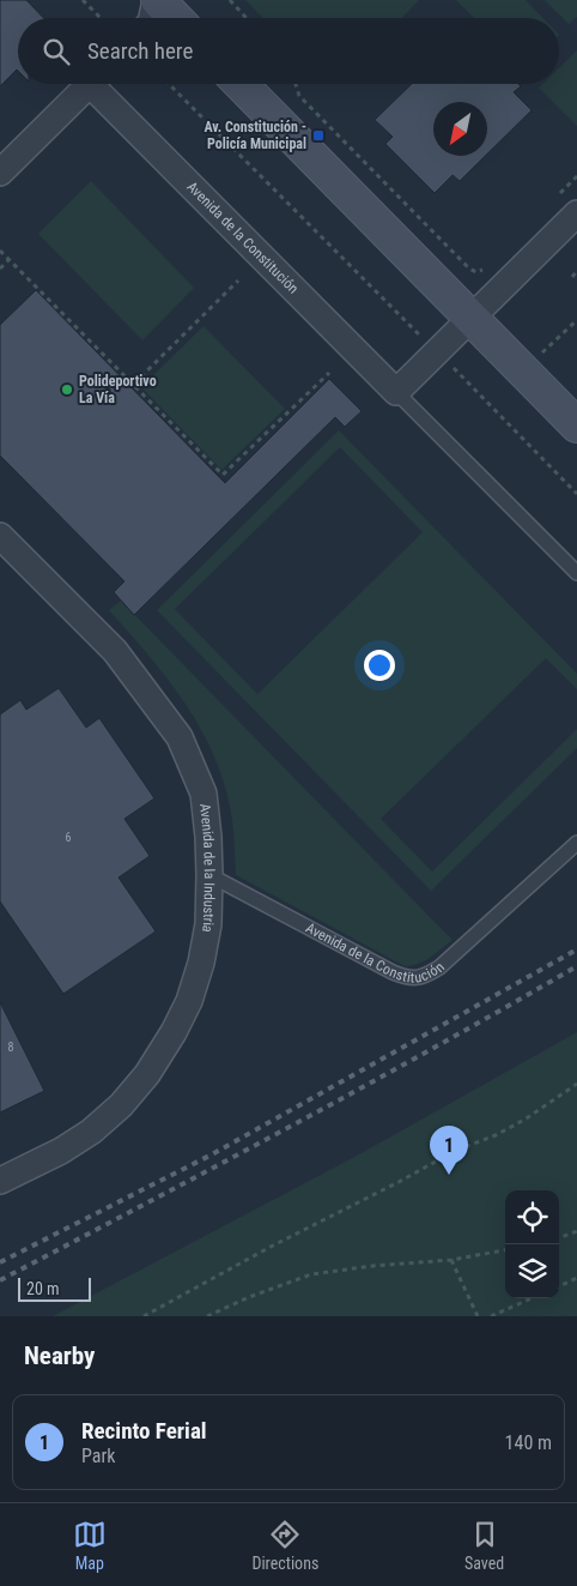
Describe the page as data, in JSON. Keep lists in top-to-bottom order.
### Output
{
  "streets": {
    "street": ["Avenida de la Constitución", "Avenida de la Industria"]
  },
  "crossings": [
    ["Avenida de la Constitución", "Avenida de la Industria"]
  ],
  "places": {
    "transit": ["Av. Constitución - Policía Municipal"],
    "other": ["Polideportivo La Vía"]
  },
  "house_numbers": ["6", "8"],
  "scale_bar": "20 m",
  "north": "bottom left",
  "page": {
    "search": "Search here",
    "pins": "1",
    "scale": "20 m",
    "heading": "Nearby",
    "list": [
      {
        "mark": "1",
        "name": "Recinto Ferial",
        "note": "Park",
        "value": "140 m"
      }
    ],
    "nav": ["Map", "Directions", "Saved"]
  }
}
